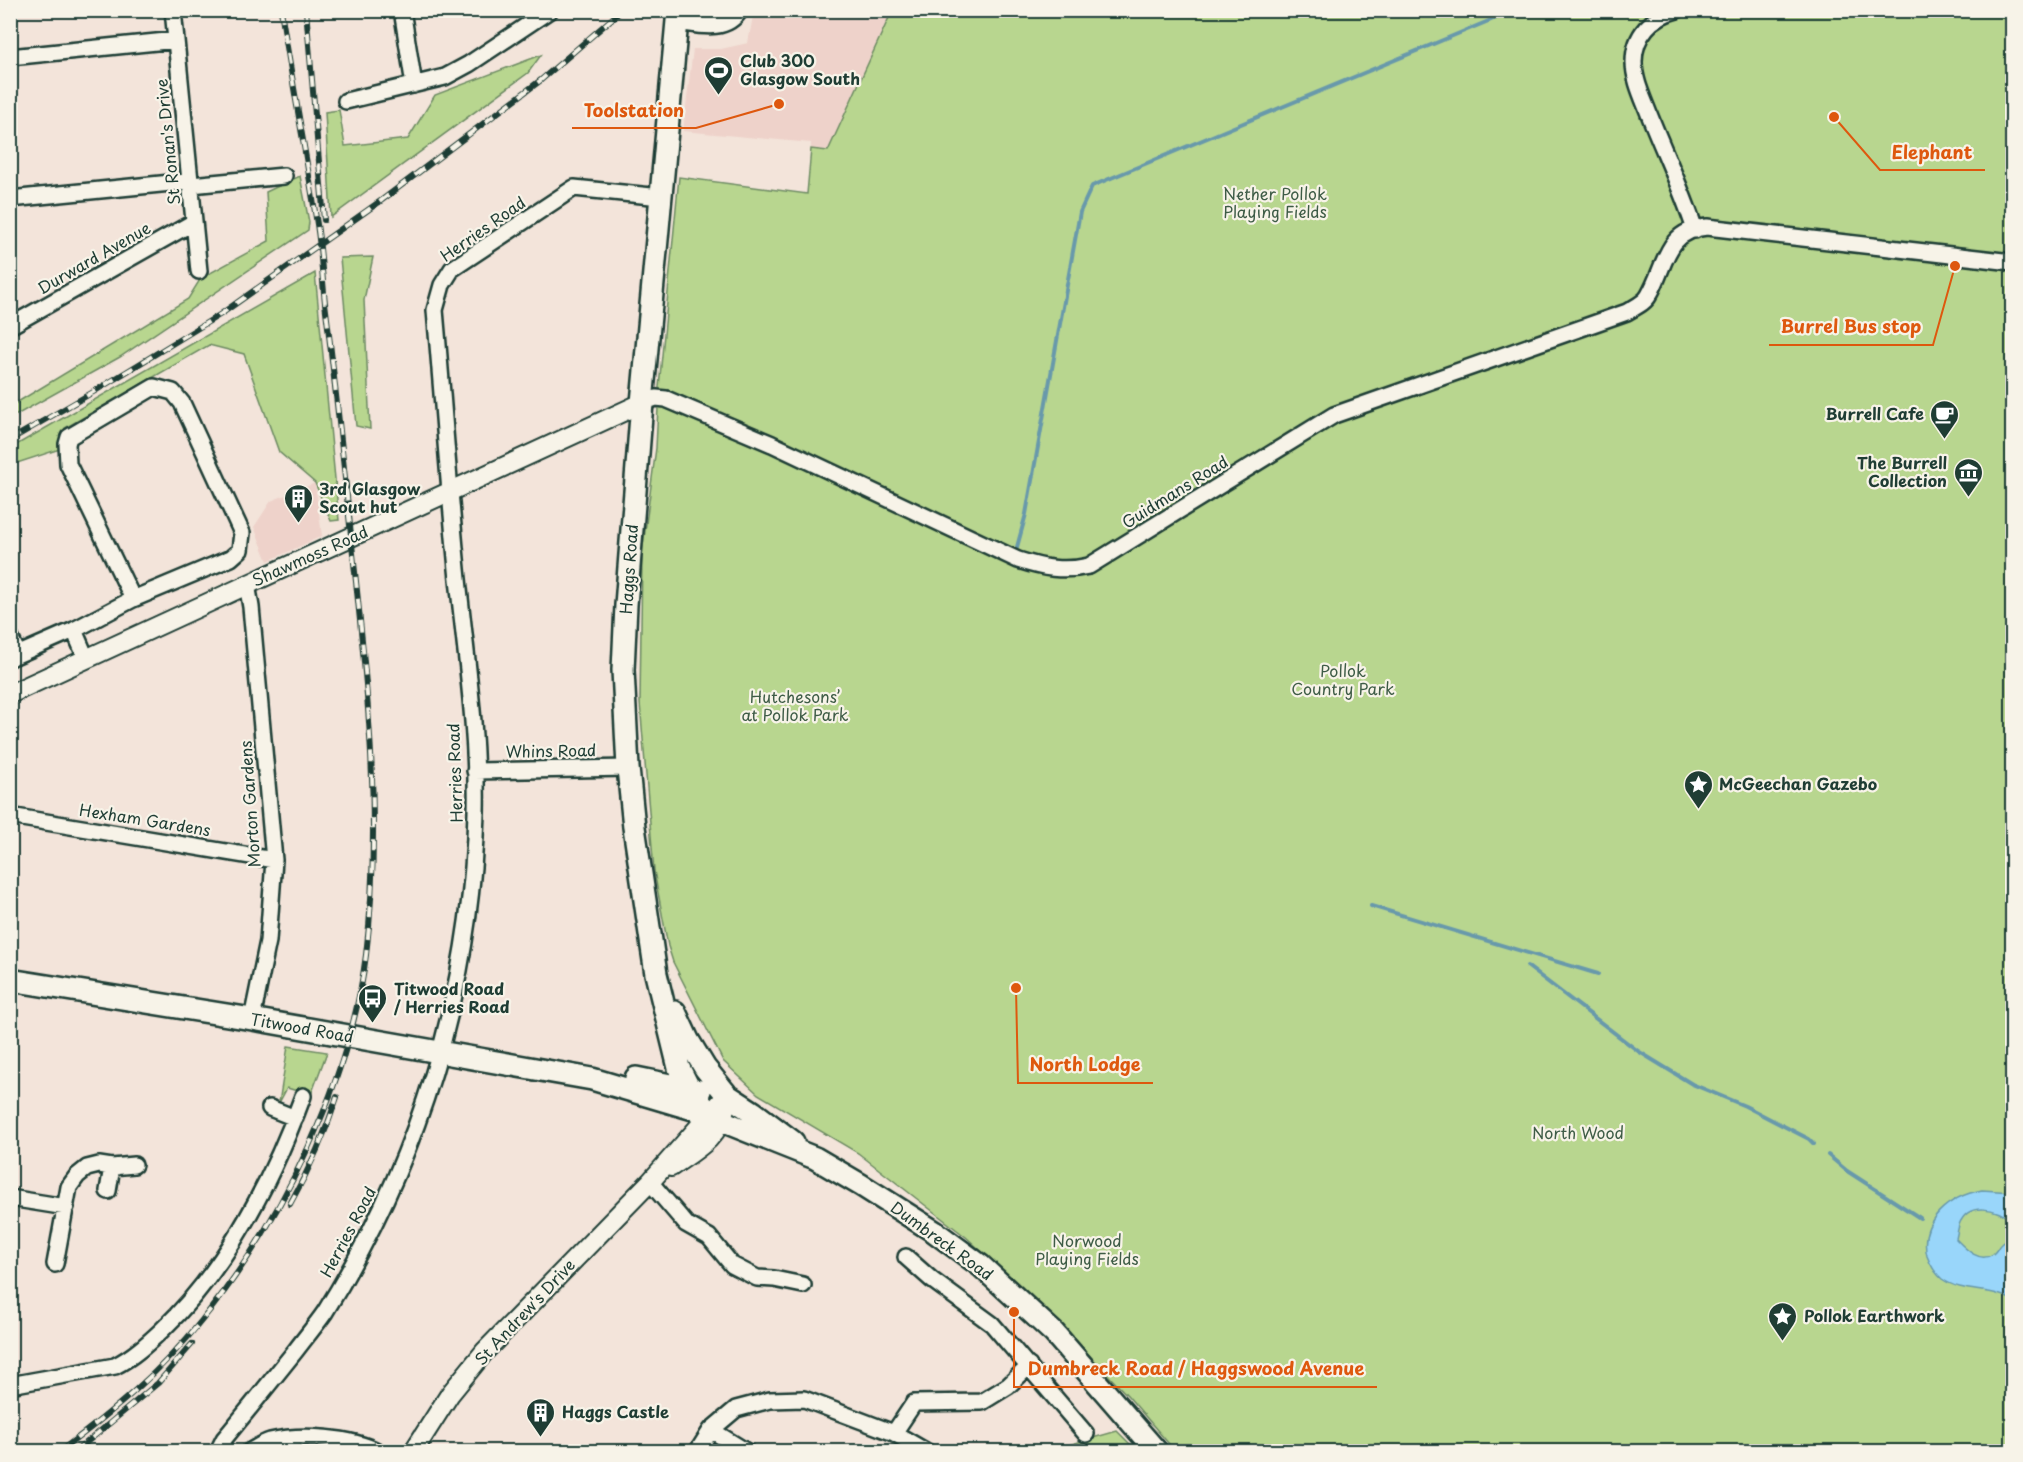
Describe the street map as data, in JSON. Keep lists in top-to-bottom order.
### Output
{
  "streets": {
    "main road": ["Haggs Road", "Titwood Road", "Dumbreck Road"],
    "street": [
      "St Ronan's Drive",
      "Herries Road",
      "Durward Avenue",
      "Guidmans Road",
      "Shawmoss Road",
      "Whins Road",
      "Morton Gardens",
      "Hexham Gardens",
      "St Andrew's Drive"
    ]
  },
  "crossings": [
    ["St Ronan's Drive", "Durward Avenue"],
    ["Herries Road", "Shawmoss Road"],
    ["Herries Road", "Haggs Road"],
    ["Herries Road", "Whins Road"],
    ["Herries Road", "Titwood Road"],
    ["Guidmans Road", "Shawmoss Road"],
    ["Guidmans Road", "Haggs Road"],
    ["Shawmoss Road", "Haggs Road"],
    ["Shawmoss Road", "Morton Gardens"],
    ["Haggs Road", "Whins Road"],
    ["Haggs Road", "Titwood Road"],
    ["Haggs Road", "Dumbreck Road"],
    ["Haggs Road", "St Andrew's Drive"],
    ["Morton Gardens", "Hexham Gardens"],
    ["Morton Gardens", "Titwood Road"],
    ["Titwood Road", "Dumbreck Road"],
    ["Titwood Road", "St Andrew's Drive"],
    ["Dumbreck Road", "St Andrew's Drive"]
  ],
  "parks": [
    "Nether Pollok Playing Fields",
    "Pollok Country Park",
    "Hutchesons’ at Pollok Park",
    "North Wood",
    "Norwood Playing Fields"
  ],
  "places": {
    "sports": ["Club 300 Glasgow South"],
    "other": [
      "Toolstation",
      "Elephant",
      "Burrel Bus stop",
      "North Lodge",
      "Dumbreck Road / Haggswood Avenue"
    ],
    "cafe": ["Burrell Cafe"],
    "museum": ["The Burrell Collection"],
    "building": ["3rd Glasgow Scout hut", "Haggs Castle"],
    "place": ["McGeechan Gazebo", "Pollok Earthwork"],
    "bus stop": ["Titwood Road / Herries Road"]
  }
}
